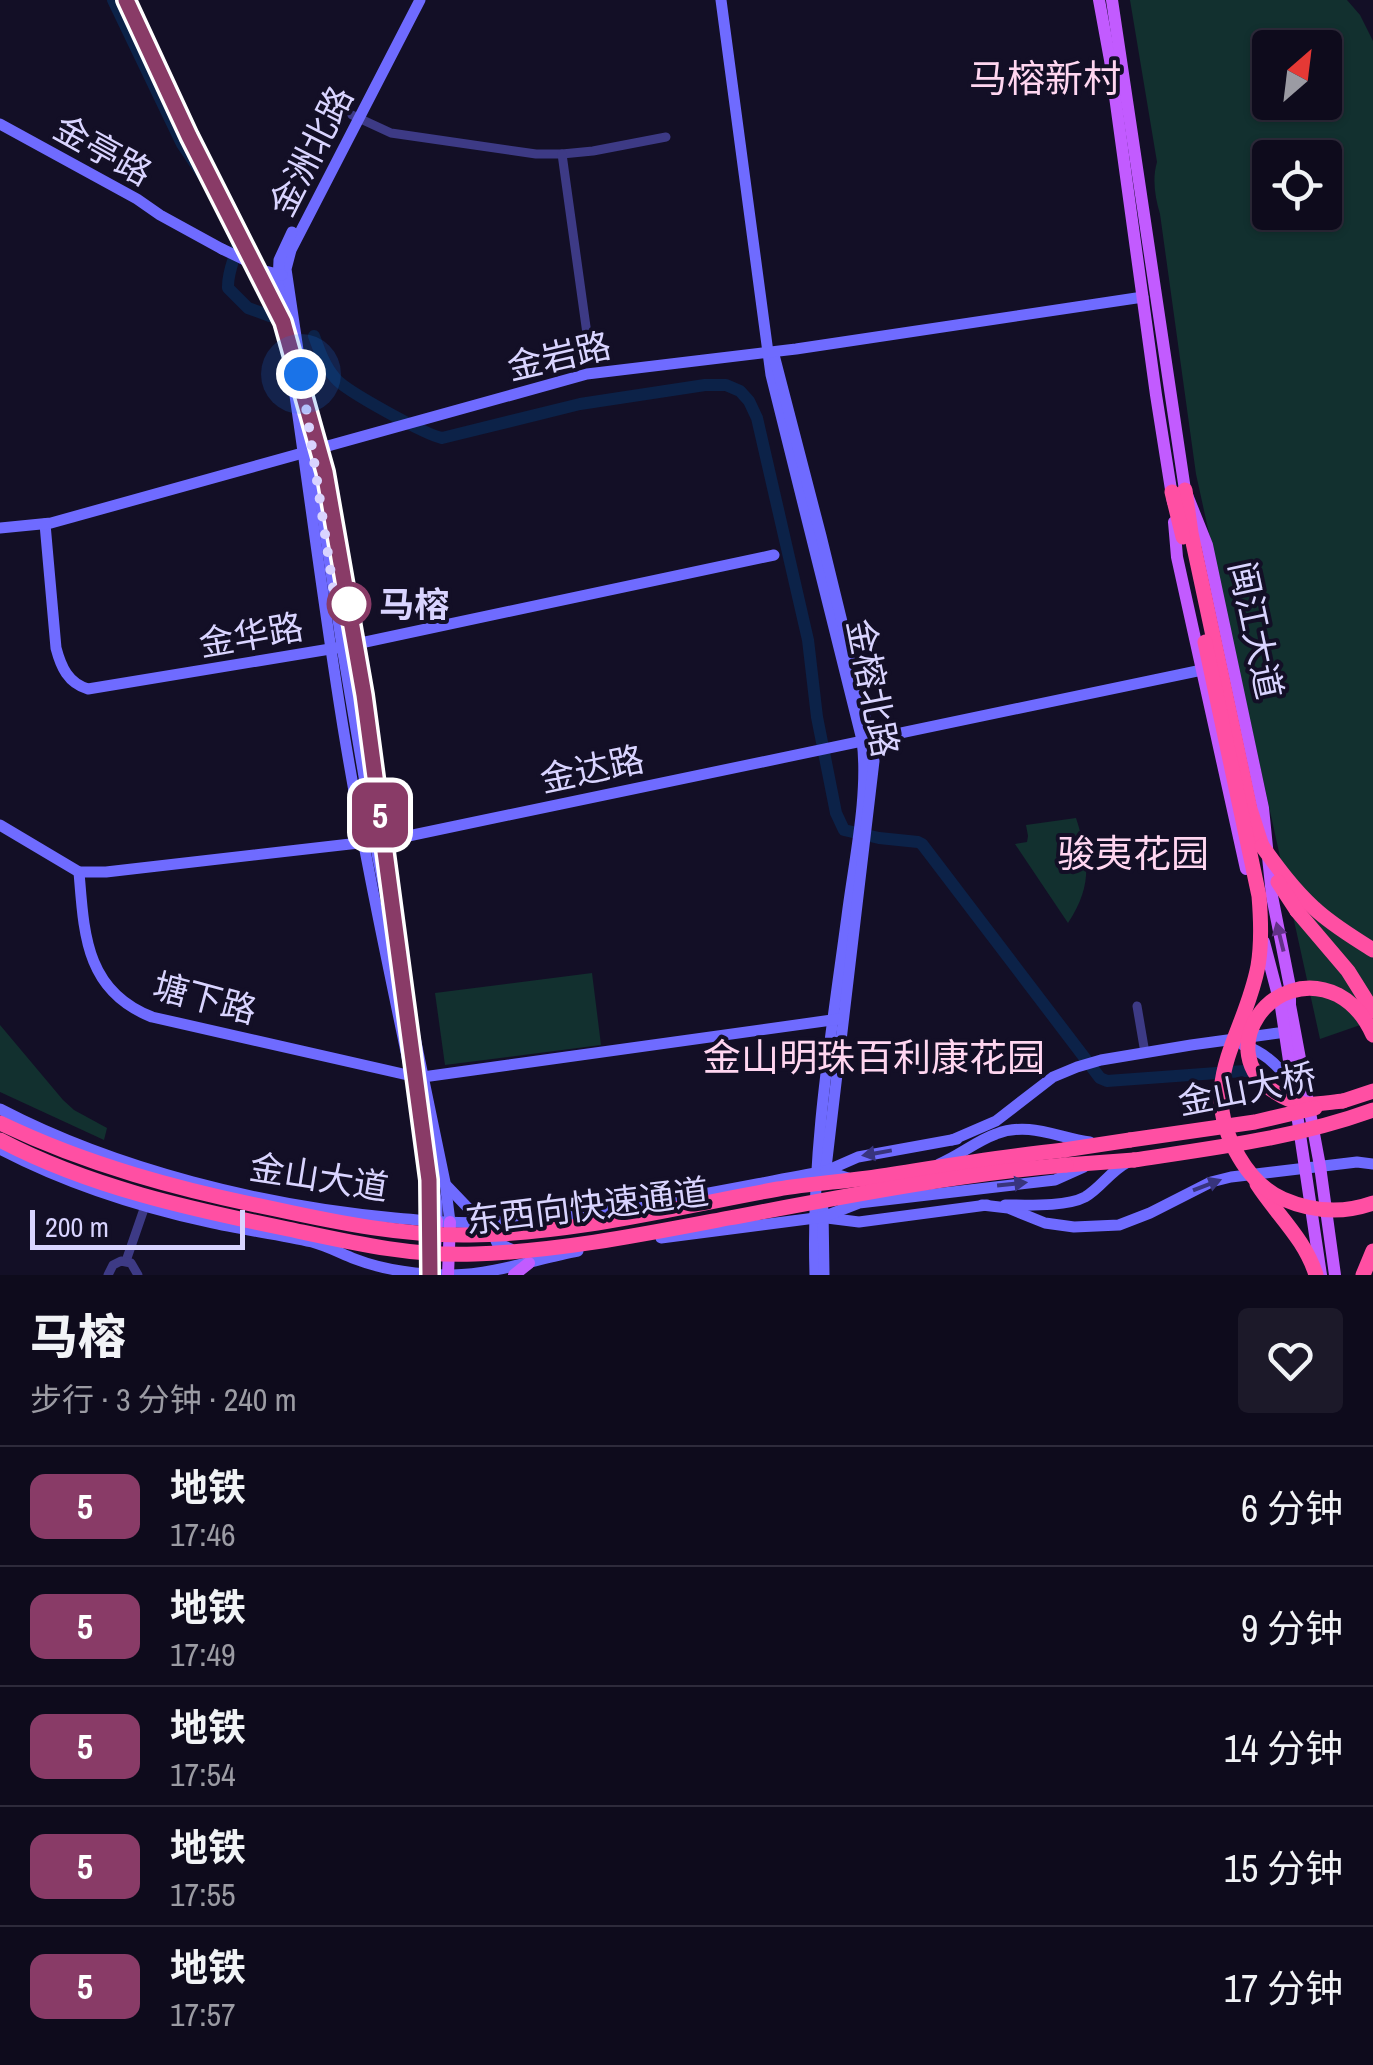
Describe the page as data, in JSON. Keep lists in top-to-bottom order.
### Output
{
  "streets": {
    "highway": ["金山大桥", "东西向快速通道"],
    "main road": [
      "金亭路",
      "金洲北路",
      "金岩路",
      "闽江大道",
      "金华路",
      "金榕北路",
      "金达路",
      "塘下路",
      "金山大道"
    ]
  },
  "crossings": [
    ["金亭路", "金洲北路"],
    ["金洲北路", "金岩路"],
    ["金洲北路", "金华路"],
    ["金洲北路", "金达路"],
    ["金洲北路", "塘下路"],
    ["金洲北路", "金山大道"],
    ["金岩路", "闽江大道"],
    ["金岩路", "金华路"],
    ["金岩路", "金榕北路"],
    ["闽江大道", "金达路"],
    ["金榕北路", "金达路"],
    ["金榕北路", "塘下路"],
    ["金榕北路", "金山大道"],
    ["金达路", "塘下路"],
    ["金山大桥", "东西向快速通道"],
    ["金山大道", "东西向快速通道"]
  ],
  "districts": ["马榕新村", "骏夷花园", "金山明珠百利康花园"],
  "places": ["马榕"],
  "lines": ["metro line 5"],
  "scale_bar": "200 m",
  "north": "top right",
  "page": {
    "on_map": "5",
    "scale": "200 m",
    "heading": ["马榕", "步行 · 3 分钟 · 240 m"],
    "list": [
      {
        "mark": "5",
        "name": "地铁",
        "note": "17:46",
        "value": "6 分钟"
      },
      {
        "mark": "5",
        "name": "地铁",
        "note": "17:49",
        "value": "9 分钟"
      },
      {
        "mark": "5",
        "name": "地铁",
        "note": "17:54",
        "value": "14 分钟"
      },
      {
        "mark": "5",
        "name": "地铁",
        "note": "17:55",
        "value": "15 分钟"
      },
      {
        "mark": "5",
        "name": "地铁",
        "note": "17:57",
        "value": "17 分钟"
      }
    ]
  }
}
